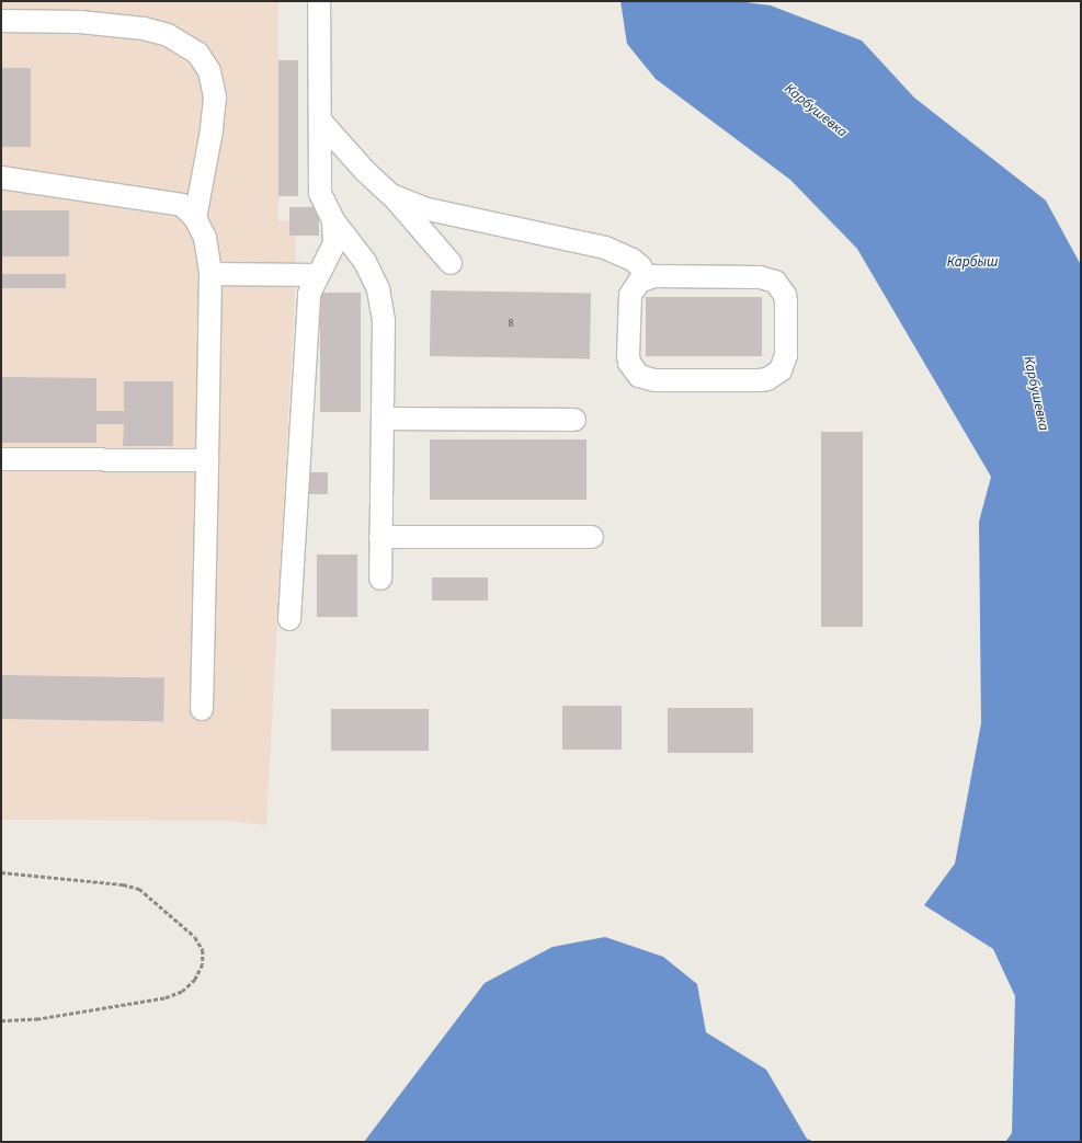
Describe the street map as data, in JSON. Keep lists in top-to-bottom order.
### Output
{
  "water": ["Карбушевка", "Карбыш"],
  "house_numbers": ["8"]
}
